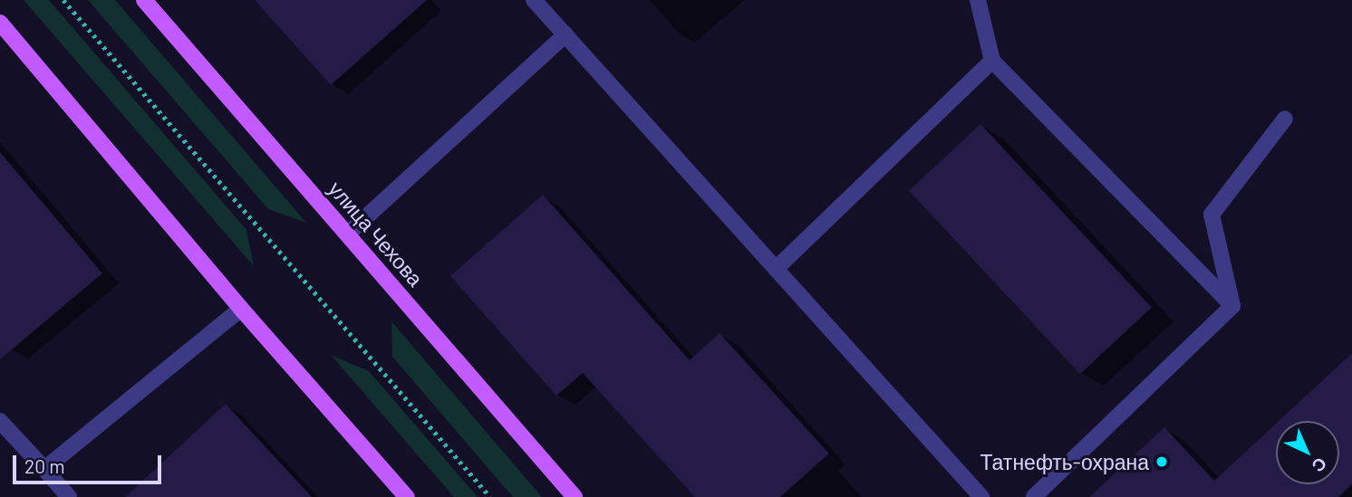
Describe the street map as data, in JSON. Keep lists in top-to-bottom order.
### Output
{
  "streets": {
    "main road": ["улица Чехова"]
  },
  "places": ["Татнефть-охрана"],
  "scale_bar": "20 m",
  "north": "bottom right"
}
